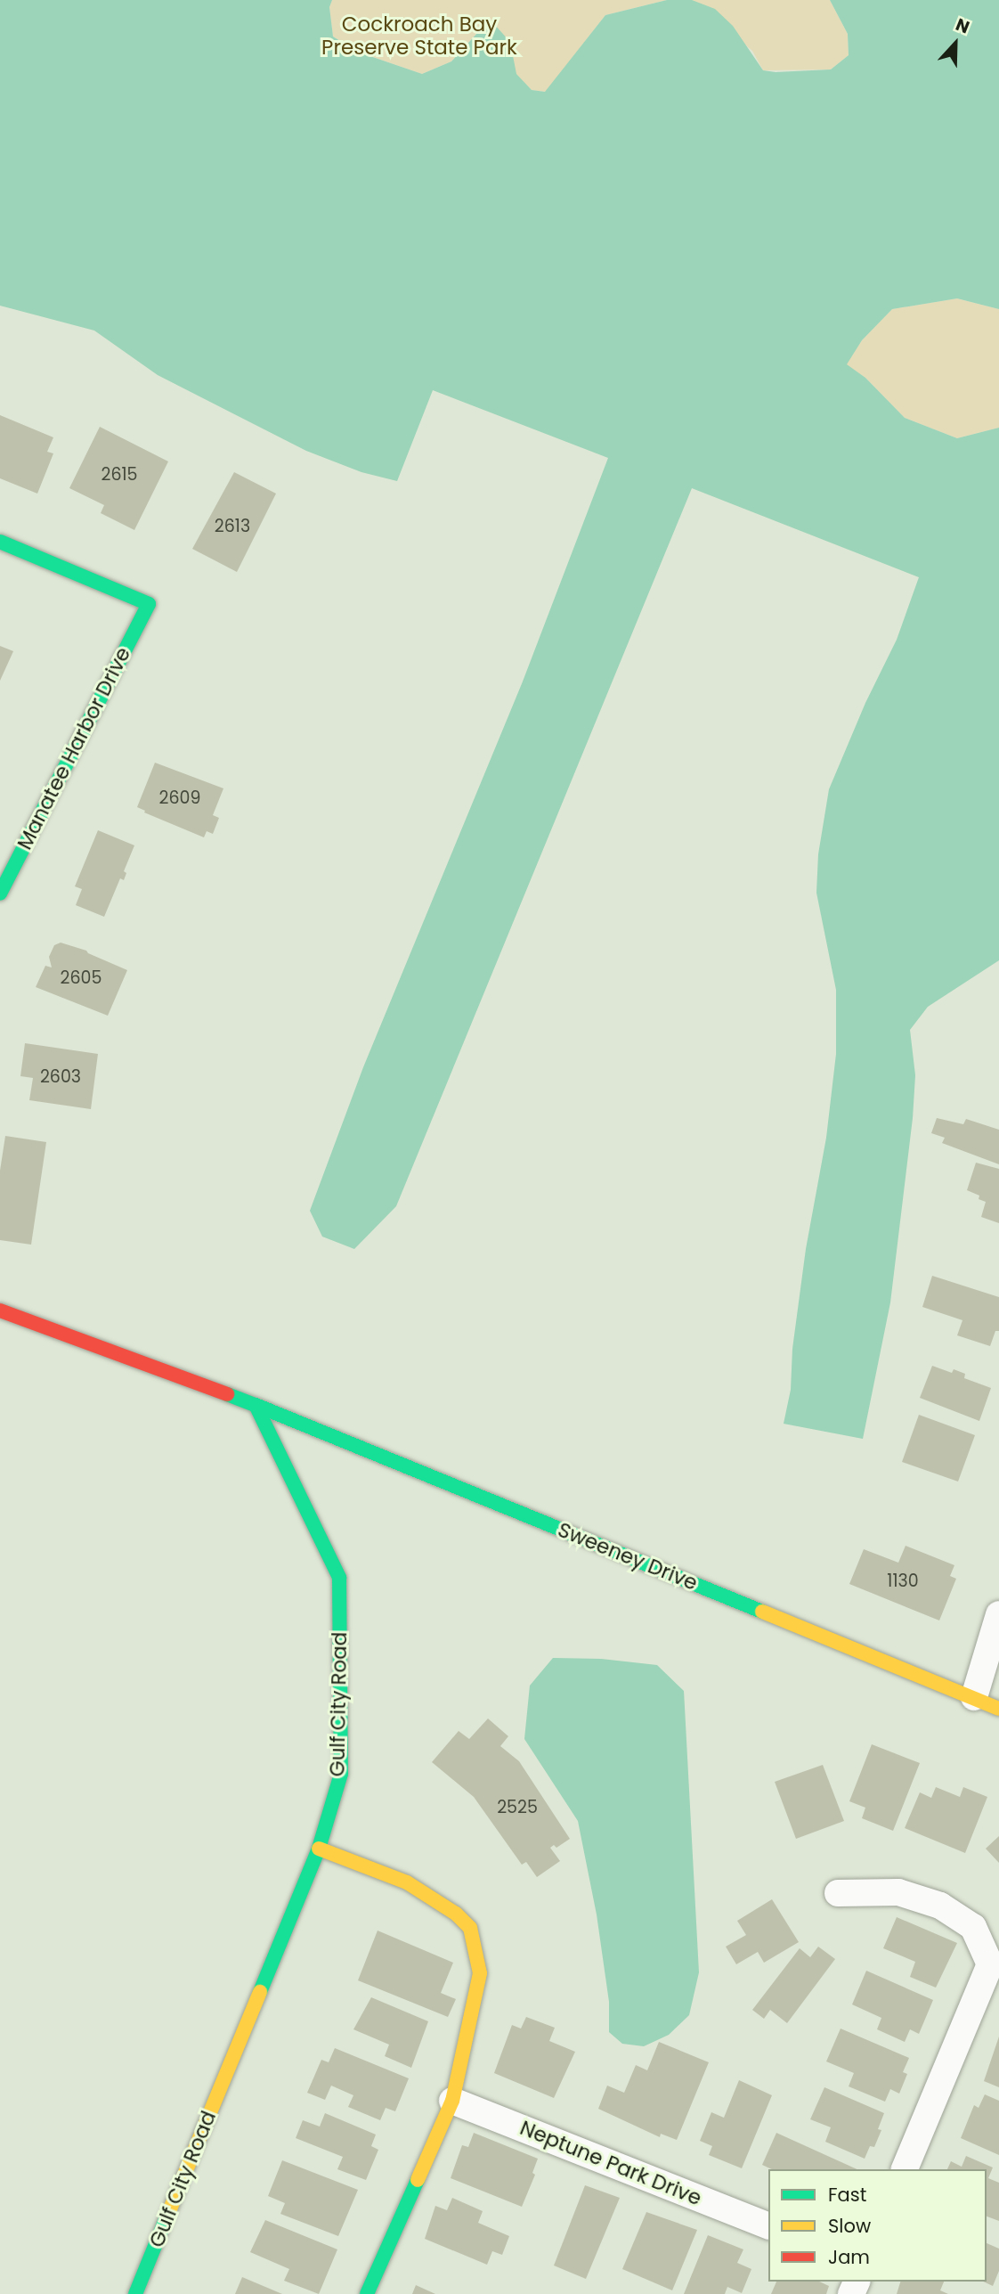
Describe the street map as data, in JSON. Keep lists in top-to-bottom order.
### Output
{
  "streets": {
    "street": [
      "Manatee Harbor Drive",
      "Sweeney Drive",
      "Gulf City Road",
      "Neptune Park Drive"
    ]
  },
  "crossings": [
    ["Sweeney Drive", "Gulf City Road"]
  ],
  "parks": ["Cockroach Bay Preserve State Park"],
  "house_numbers": [
    "2615",
    "2613",
    "2609",
    "2605",
    "2603",
    "1130",
    "2525"
  ],
  "legend": ["Fast", "Slow", "Jam"],
  "north": "top"
}
